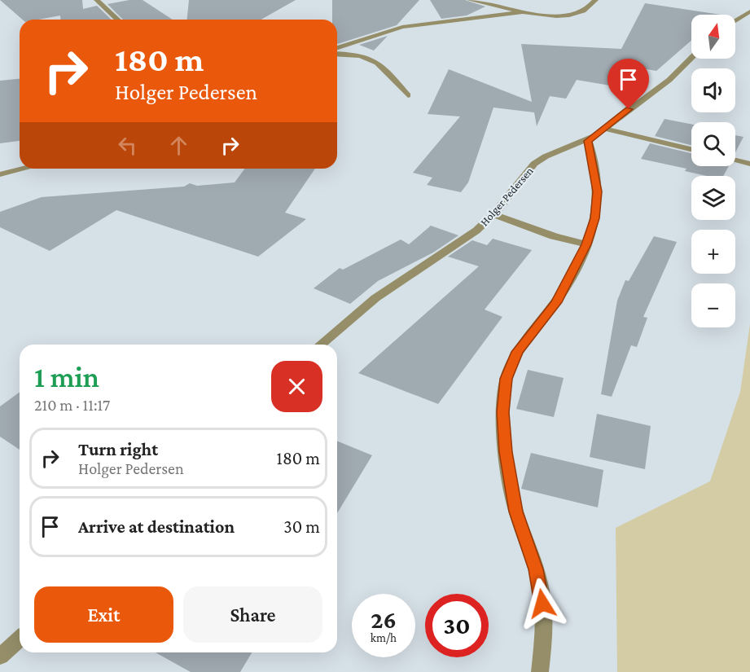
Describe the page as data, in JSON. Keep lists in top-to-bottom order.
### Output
{
  "streets": {
    "street": ["Holger Pedersen"]
  },
  "north": "top",
  "page": {
    "map_buttons": ["+", "−"],
    "turn": ["180 m", "Holger Pedersen"],
    "heading": ["1 min", "210 m · 11:17"],
    "list": [
      {
        "name": "Turn right",
        "note": "Holger Pedersen",
        "value": "180 m"
      },
      {
        "name": "Arrive at destination",
        "value": "30 m"
      }
    ],
    "buttons": ["Exit", "Share"],
    "speed": "26 km/h",
    "limit": "30"
  }
}
